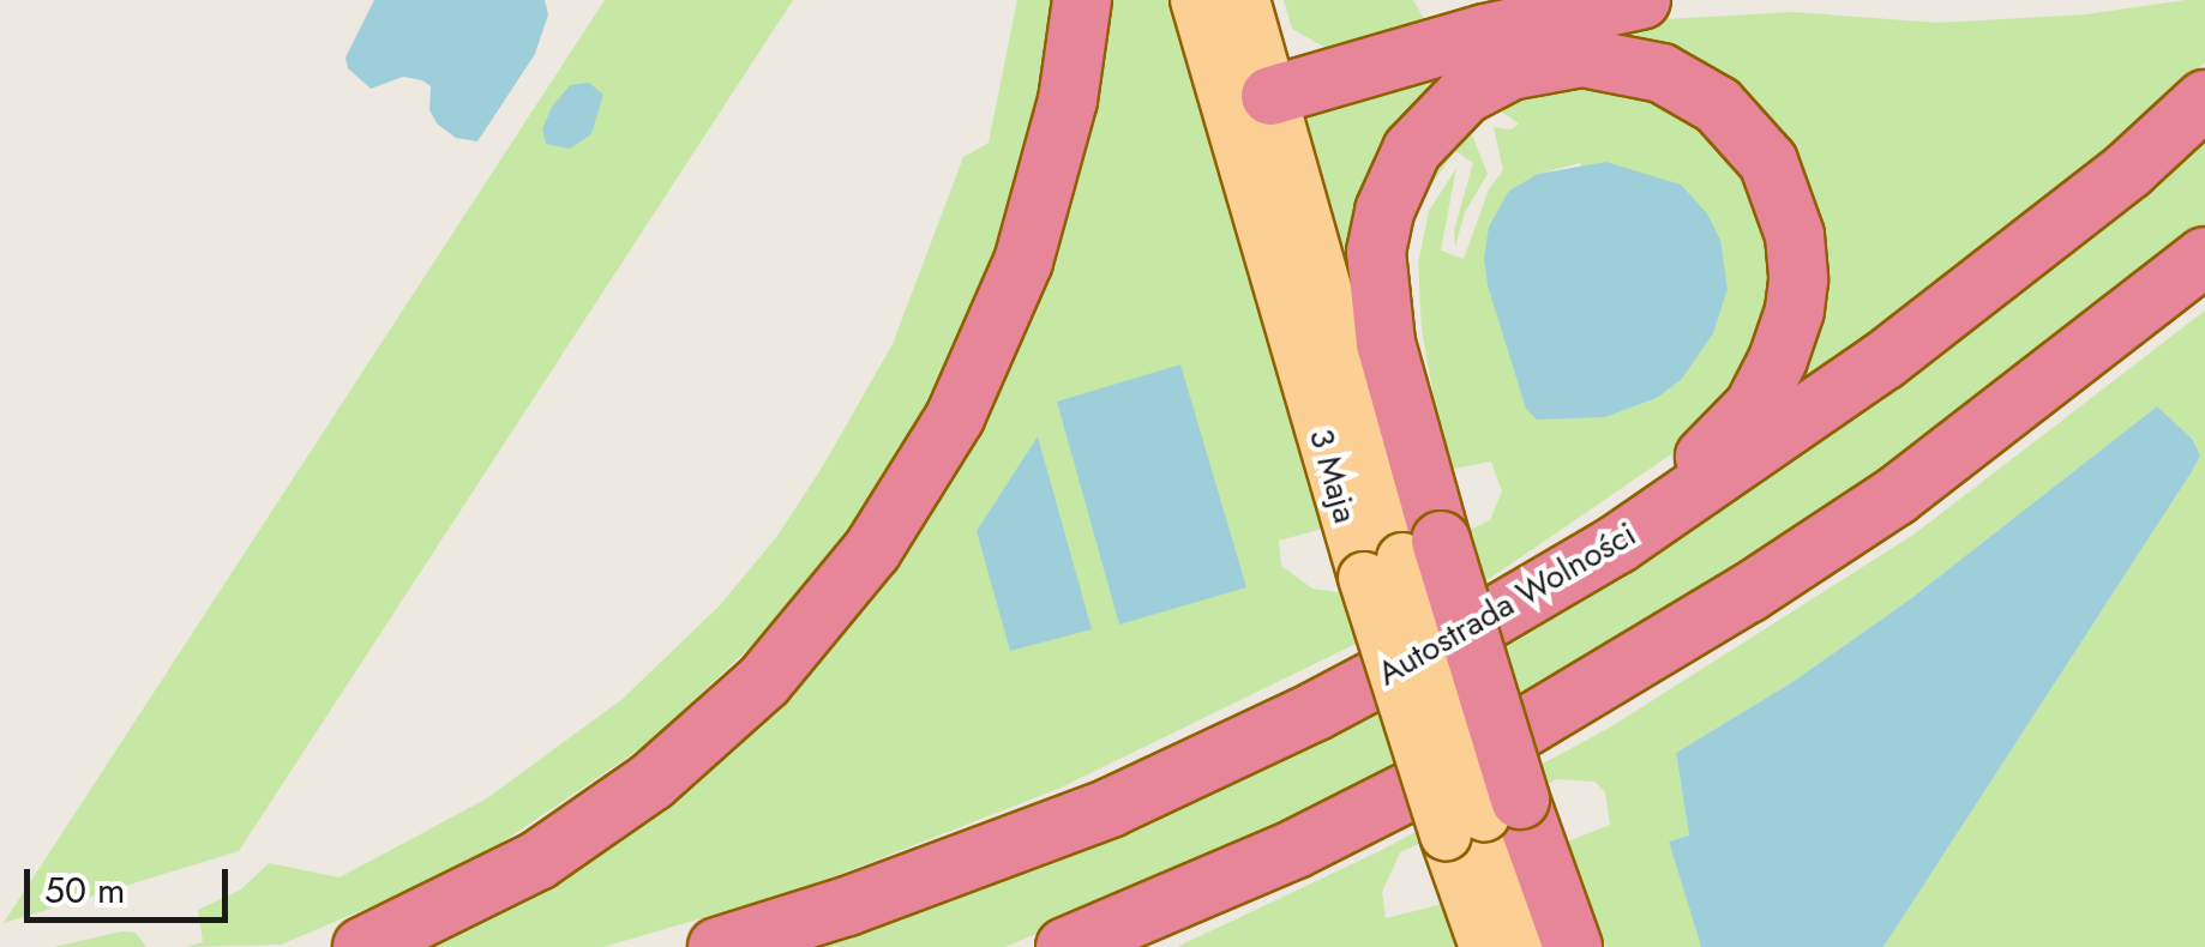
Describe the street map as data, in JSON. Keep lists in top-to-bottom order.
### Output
{
  "streets": {
    "highway": ["Autostrada Wolności"],
    "main road": ["3 Maja"]
  },
  "scale_bar": "50 m"
}
